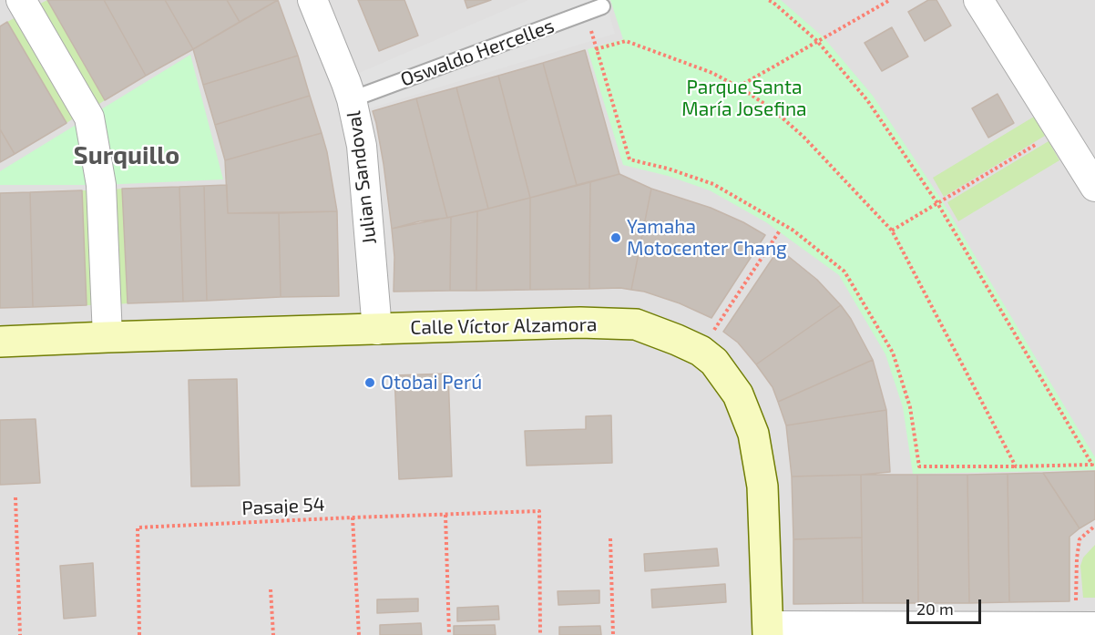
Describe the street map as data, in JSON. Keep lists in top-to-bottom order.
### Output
{
  "streets": {
    "street": ["Julian Sandoval", "Calle Víctor Alzamora"],
    "lane": ["Oswaldo Hercelles"],
    "path": ["Pasaje 54"]
  },
  "crossings": [
    ["Oswaldo Hercelles", "Julian Sandoval"],
    ["Julian Sandoval", "Calle Víctor Alzamora"]
  ],
  "districts": ["Surquillo"],
  "parks": ["Parque Santa María Josefina"],
  "places": ["Yamaha Motocenter Chang", "Otobai Perú"],
  "scale_bar": "20 m"
}
